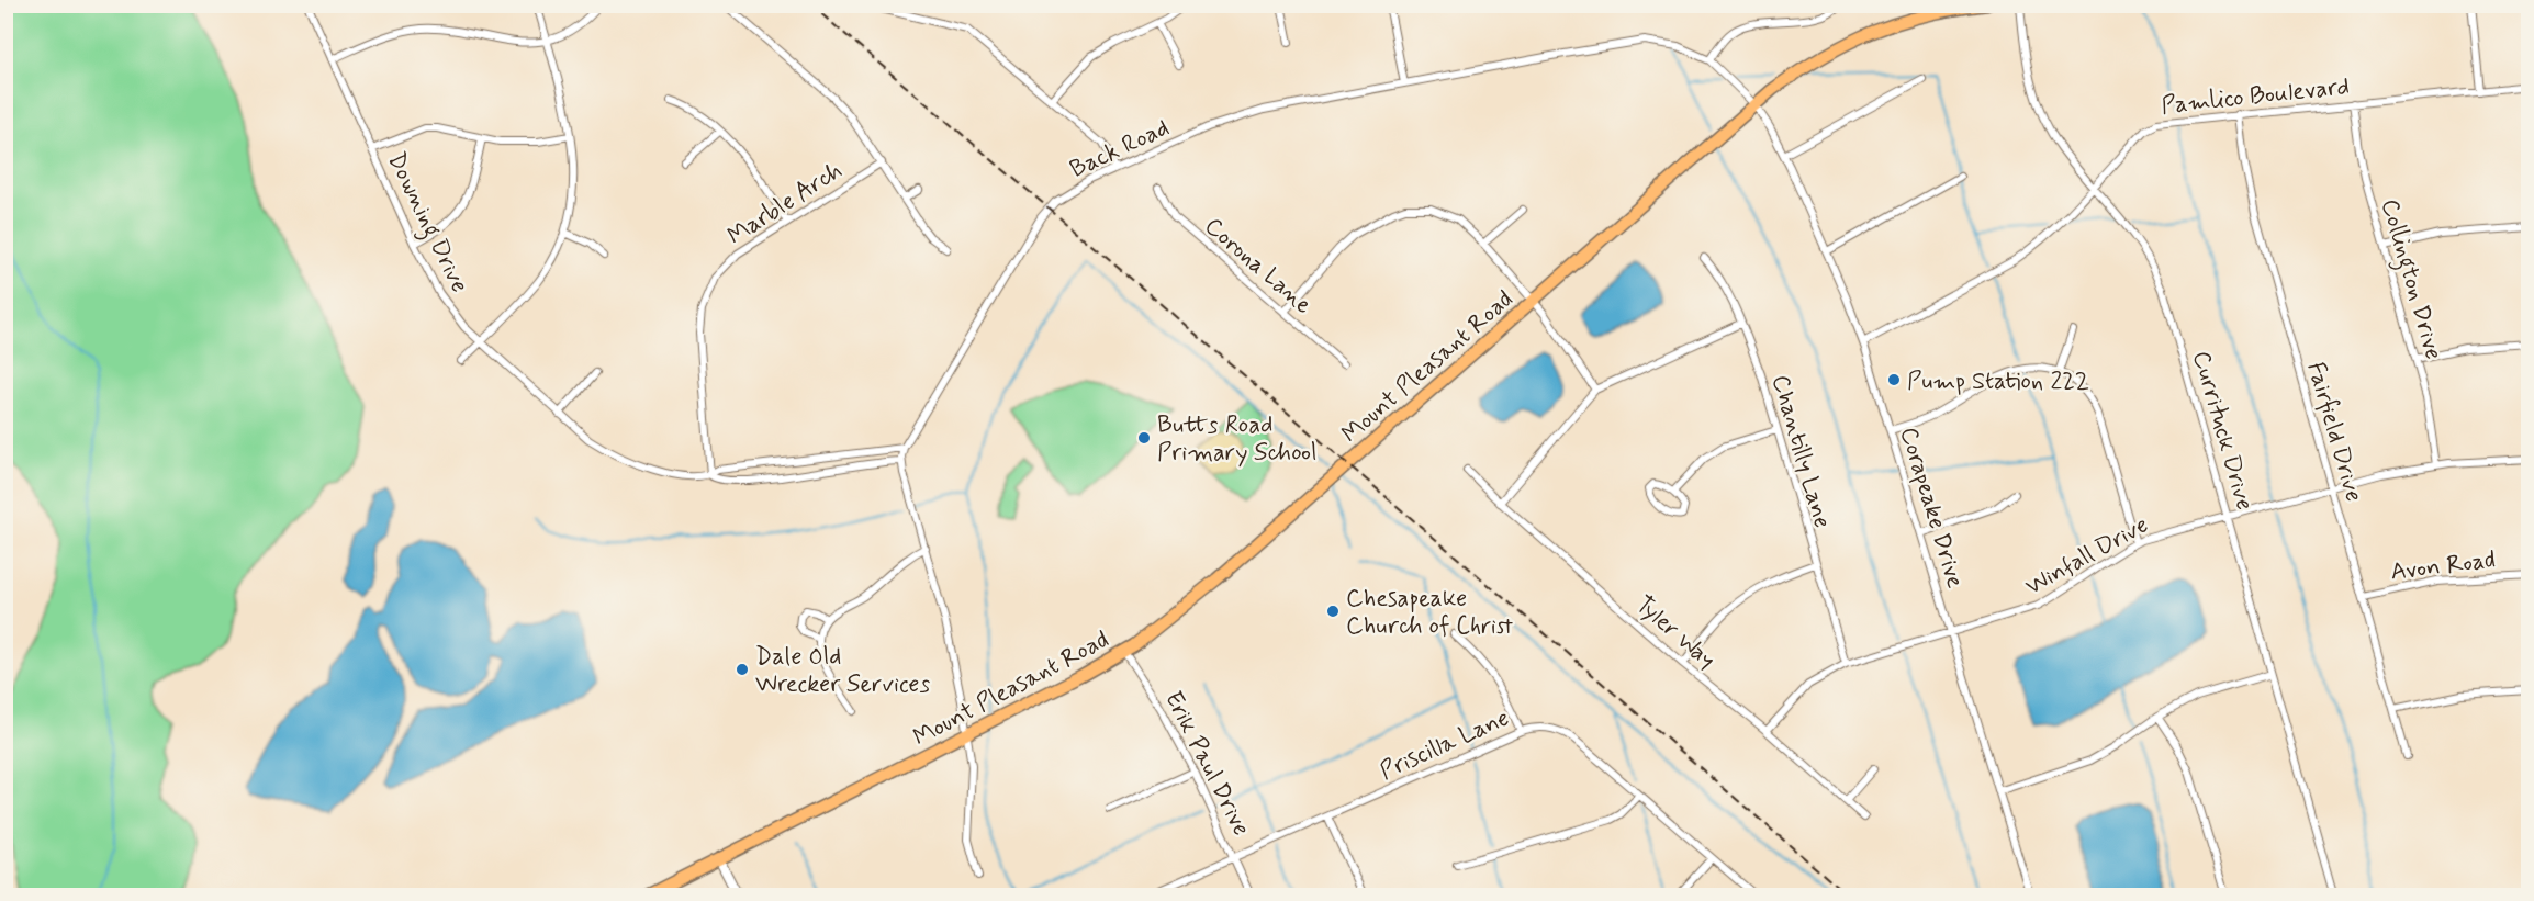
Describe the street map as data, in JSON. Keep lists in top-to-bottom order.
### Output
{
  "streets": {
    "highway": ["Mount Pleasant Road"],
    "street": [
      "Pamlico Boulevard",
      "Back Road",
      "Marble Arch",
      "Downing Drive",
      "Corona Lane",
      "Collington Drive",
      "Currituck Drive",
      "Fairfield Drive",
      "Chantilly Lane",
      "Corapeake Drive",
      "Winfall Drive",
      "Avon Road",
      "Tyler Way",
      "Priscilla Lane",
      "Erik Paul Drive"
    ]
  },
  "crossings": [
    ["Pamlico Boulevard", "Collington Drive"],
    ["Pamlico Boulevard", "Currituck Drive"],
    ["Pamlico Boulevard", "Fairfield Drive"],
    ["Pamlico Boulevard", "Corapeake Drive"],
    ["Back Road", "Downing Drive"],
    ["Back Road", "Mount Pleasant Road"],
    ["Back Road", "Corapeake Drive"],
    ["Marble Arch", "Downing Drive"],
    ["Collington Drive", "Winfall Drive"],
    ["Mount Pleasant Road", "Corapeake Drive"],
    ["Mount Pleasant Road", "Erik Paul Drive"],
    ["Currituck Drive", "Winfall Drive"],
    ["Fairfield Drive", "Winfall Drive"],
    ["Fairfield Drive", "Avon Road"],
    ["Chantilly Lane", "Winfall Drive"],
    ["Corapeake Drive", "Winfall Drive"],
    ["Winfall Drive", "Tyler Way"],
    ["Priscilla Lane", "Erik Paul Drive"]
  ],
  "places": [
    "Pump Station 222",
    "Butts Road Primary School",
    "Chesapeake Church of Christ",
    "Dale Old Wrecker Services"
  ]
}
